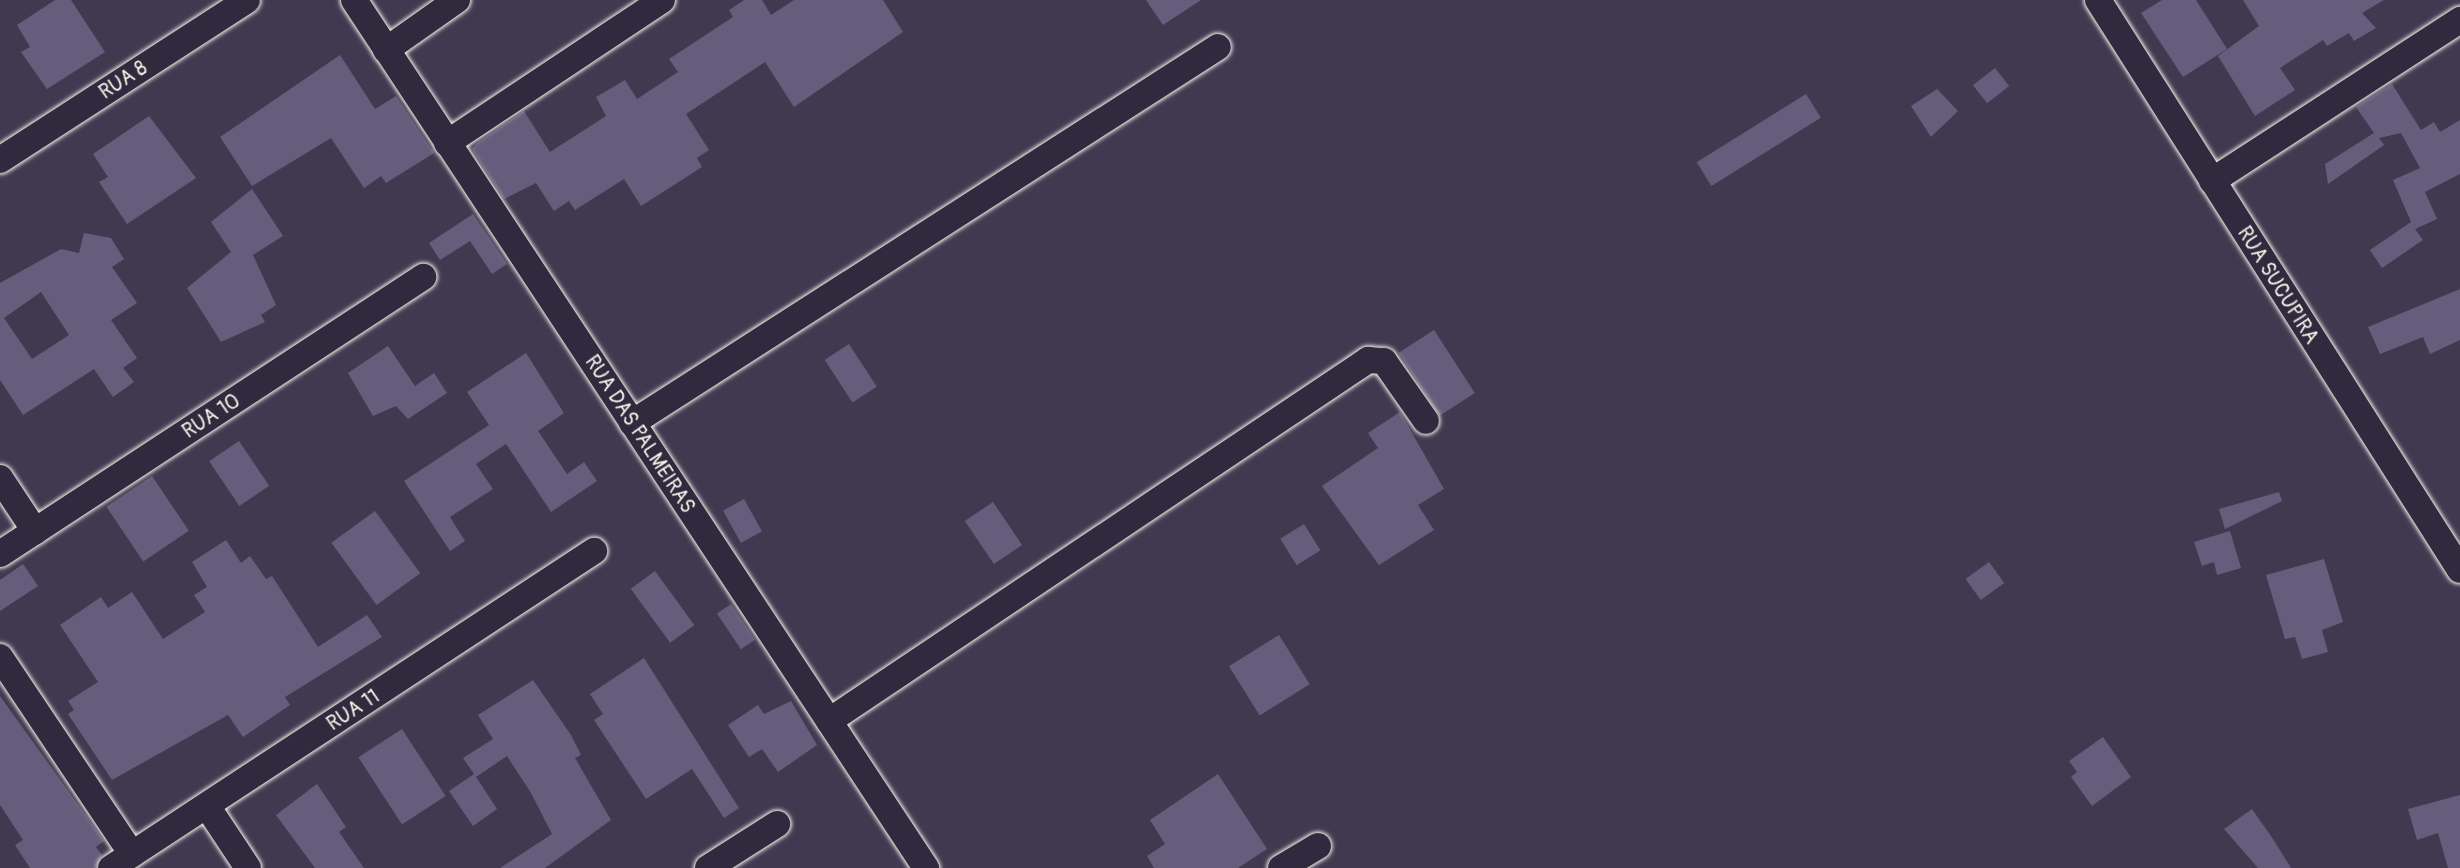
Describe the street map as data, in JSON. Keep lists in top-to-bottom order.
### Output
{
  "streets": {
    "street": [
      "RUA 8",
      "RUA SUCUPIRA",
      "RUA 10",
      "RUA DAS PALMEIRAS",
      "RUA 11"
    ]
  }
}
